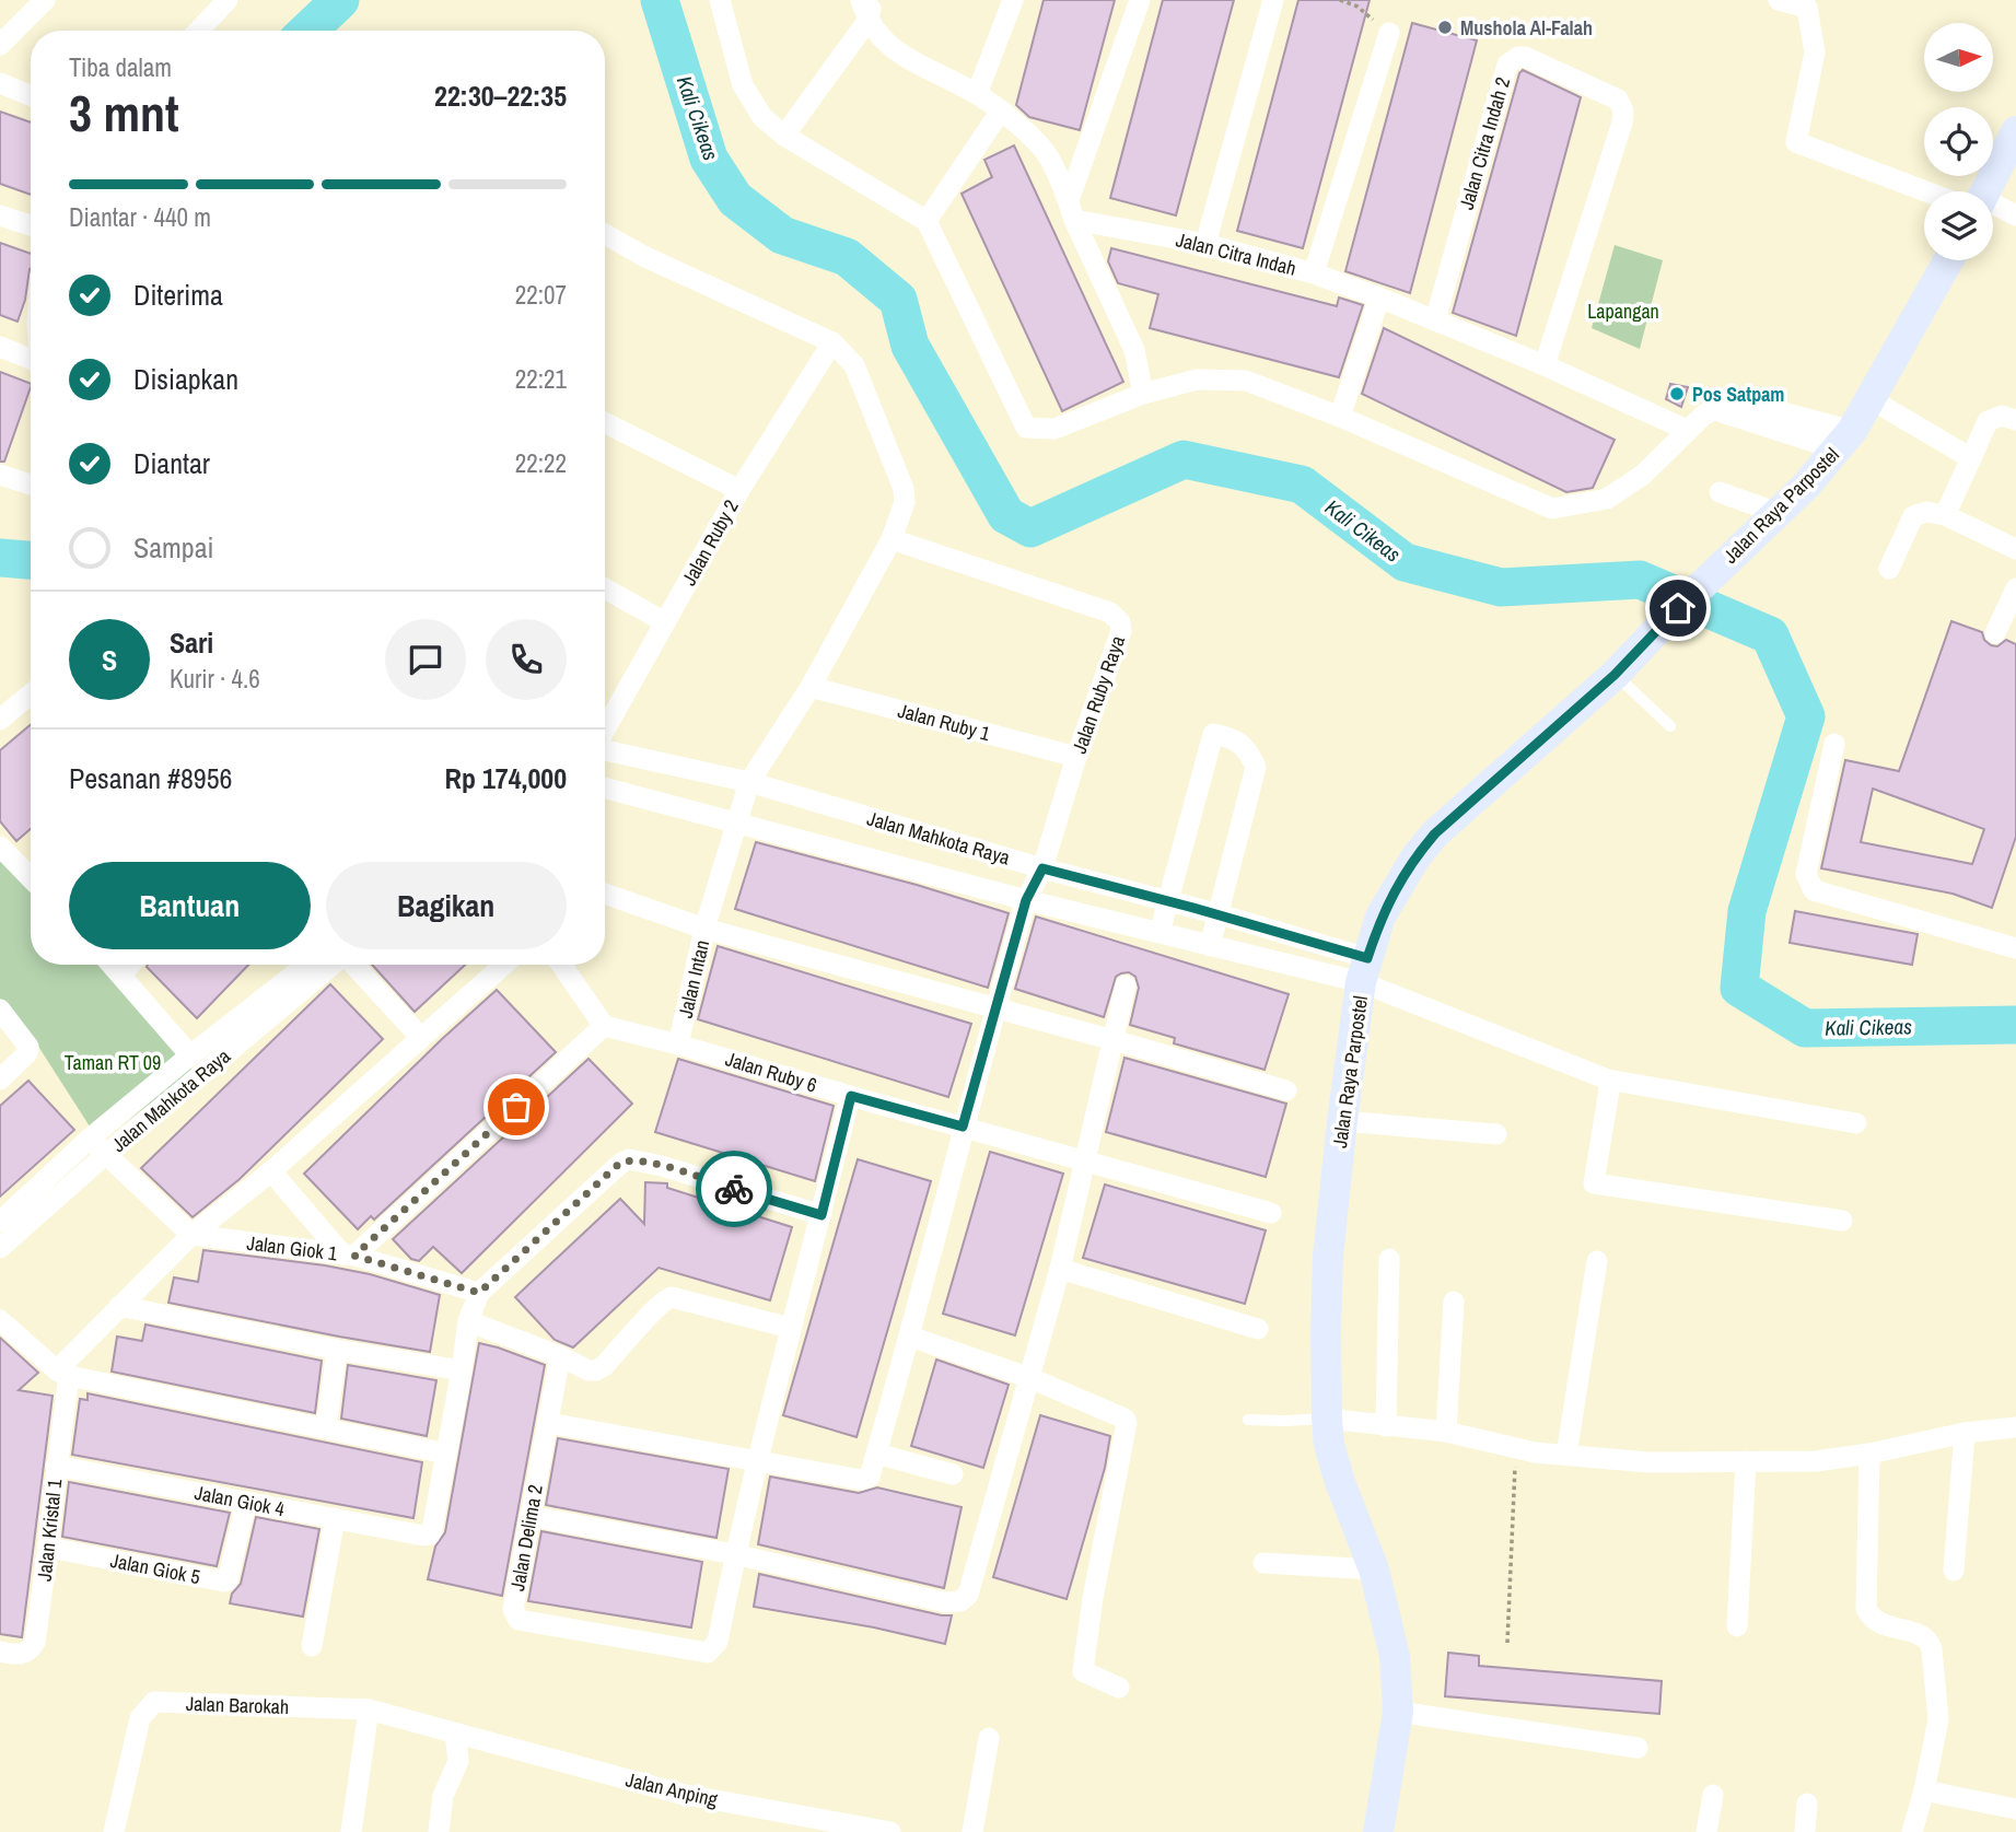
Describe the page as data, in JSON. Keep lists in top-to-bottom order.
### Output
{
  "streets": {
    "main road": ["Jalan Raya Parpostel"],
    "street": [
      "Jalan Citra Indah 2",
      "Jalan Citra Indah",
      "Jalan Ruby 2",
      "Jalan Ruby Raya",
      "Jalan Ruby 1",
      "Jalan Mahkota Raya",
      "Jalan Intan",
      "Jalan Ruby 6",
      "Jalan Giok 1",
      "Jalan Giok 4",
      "Jalan Kristal 1",
      "Jalan Delima 2",
      "Jalan Giok 5",
      "Jalan Barokah",
      "Jalan Anping"
    ]
  },
  "crossings": [
    ["Jalan Citra Indah 2", "Jalan Citra Indah"],
    ["Jalan Raya Parpostel", "Jalan Mahkota Raya"],
    ["Jalan Ruby 2", "Jalan Intan"],
    ["Jalan Ruby Raya", "Jalan Ruby 1"],
    ["Jalan Ruby Raya", "Jalan Mahkota Raya"],
    ["Jalan Ruby Raya", "Jalan Intan"],
    ["Jalan Ruby Raya", "Jalan Ruby 6"],
    ["Jalan Ruby 1", "Jalan Intan"],
    ["Jalan Mahkota Raya", "Jalan Intan"],
    ["Jalan Intan", "Jalan Ruby 6"],
    ["Jalan Giok 4", "Jalan Kristal 1"],
    ["Jalan Giok 4", "Jalan Giok 5"],
    ["Jalan Kristal 1", "Jalan Giok 5"],
    ["Jalan Barokah", "Jalan Anping"]
  ],
  "water": ["Kali Cikeas"],
  "parks": ["Lapangan", "Taman RT 09"],
  "places": ["Mushola Al-Falah", "Pos Satpam"],
  "north": "right",
  "page": {
    "heading": ["3 mnt", "Tiba dalam", "22:30–22:35"],
    "panel": [
      "Sari",
      "Kurir · 4.6",
      "Pesanan #8956",
      "Rp 174,000"
    ],
    "bar": "Diantar · 440 m",
    "list": [
      ["Diterima", "22:07"],
      ["Disiapkan", "22:21"],
      ["Diantar", "22:22"],
      "Sampai"
    ],
    "round": "S",
    "buttons": ["Bantuan", "Bagikan"]
  }
}
